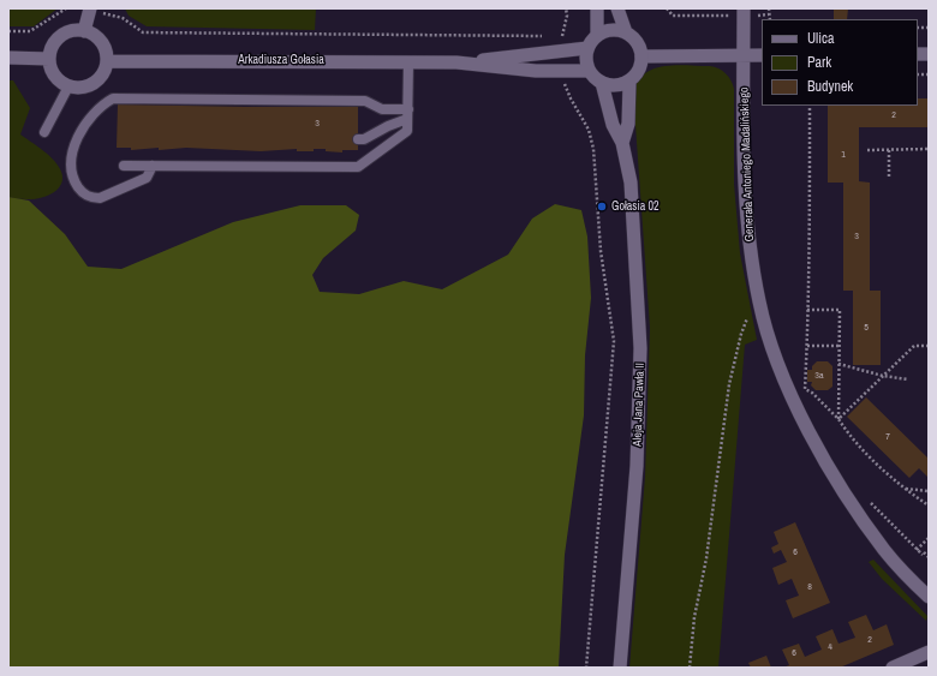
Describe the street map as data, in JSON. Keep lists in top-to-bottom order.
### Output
{
  "streets": {
    "street": ["Arkadiusza Gołasia", "Generała Antoniego Madalińskiego", "Aleja Jana Pawła II"]
  },
  "crossings": [
    ["Arkadiusza Gołasia", "Aleja Jana Pawła II"]
  ],
  "places": ["Gołasia 02"],
  "house_numbers": [
    "2",
    "3",
    "1",
    "3",
    "5",
    "3a",
    "7",
    "6",
    "8",
    "2",
    "4",
    "6"
  ],
  "legend": ["Ulica", "Park", "Budynek"]
}
